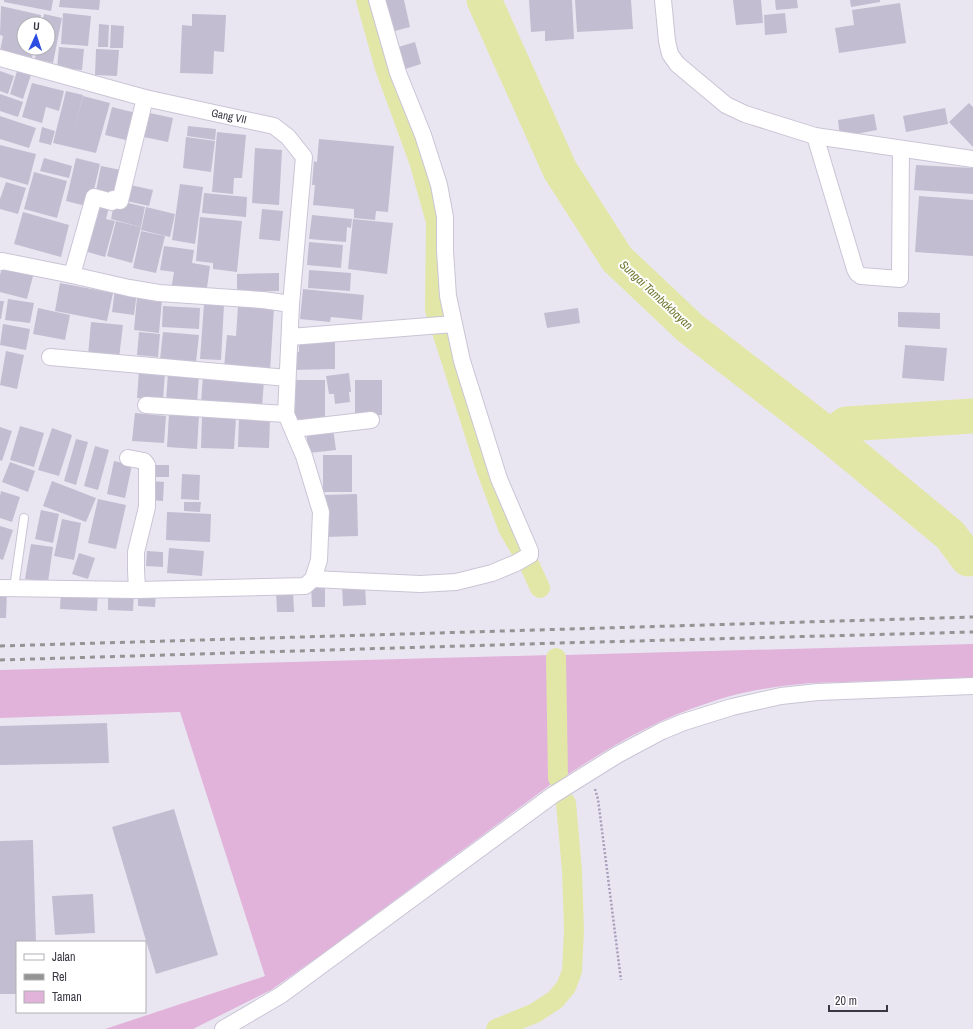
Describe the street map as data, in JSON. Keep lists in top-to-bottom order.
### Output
{
  "streets": {
    "street": ["Gang VII"]
  },
  "water": ["Sungai Tambakbayan"],
  "legend": ["Jalan", "Rel", "Taman"],
  "scale_bar": "20 m",
  "north": "top"
}
